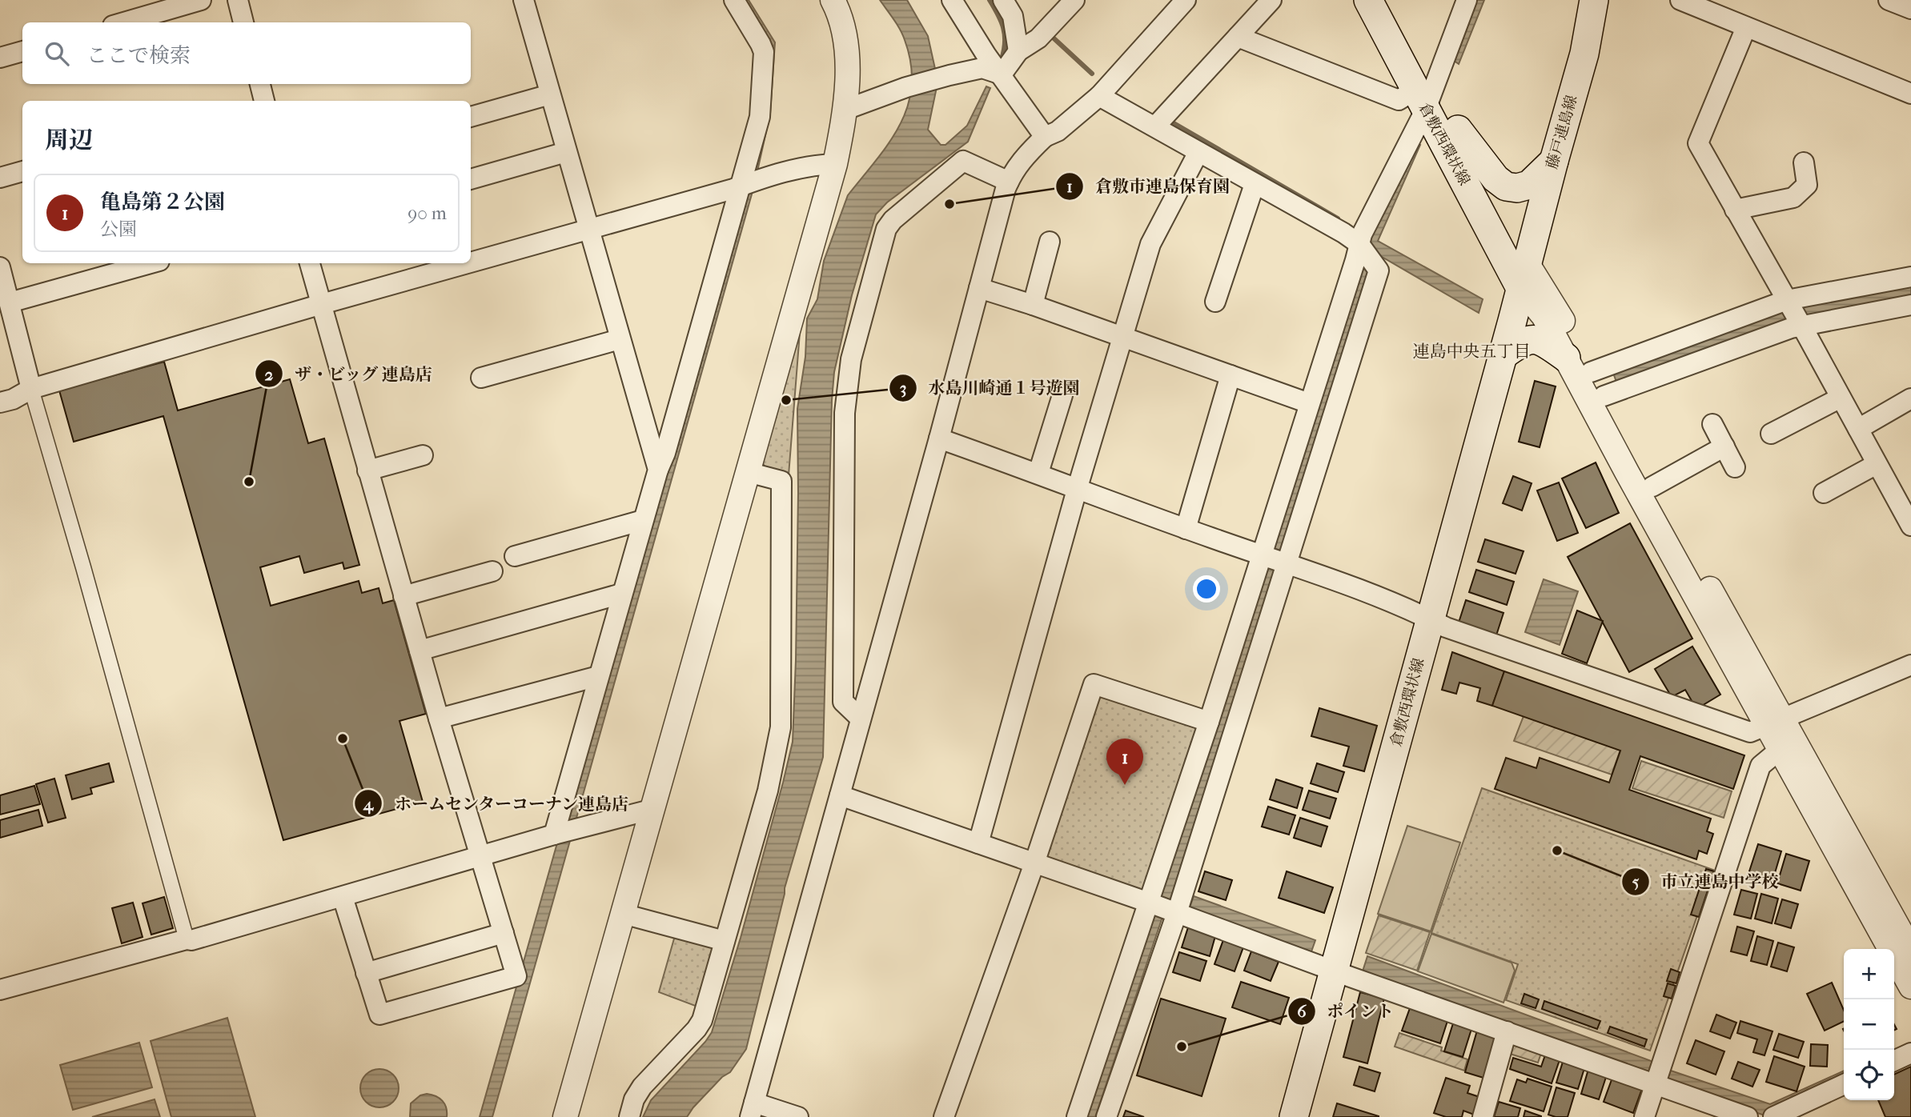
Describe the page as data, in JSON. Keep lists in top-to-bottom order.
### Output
{
  "streets": {
    "main road": ["藤戸連島線", "倉敷西環状線"]
  },
  "crossings": [
    ["藤戸連島線", "倉敷西環状線"]
  ],
  "districts": ["連島中央五丁目"],
  "places": [
    "倉敷市連島保育園",
    "水島川崎通１号遊園",
    "ザ・ビッグ 連島店",
    "ホームセンターコーナン連島店",
    "市立連島中学校",
    "ポイント"
  ],
  "page": {
    "search": "ここで検索",
    "heading": "周辺",
    "list": [
      {
        "mark": "1",
        "name": "亀島第２公園",
        "note": "公園",
        "value": "90 m"
      }
    ],
    "pins": "1",
    "map_buttons": ["+", "−"]
  }
}
